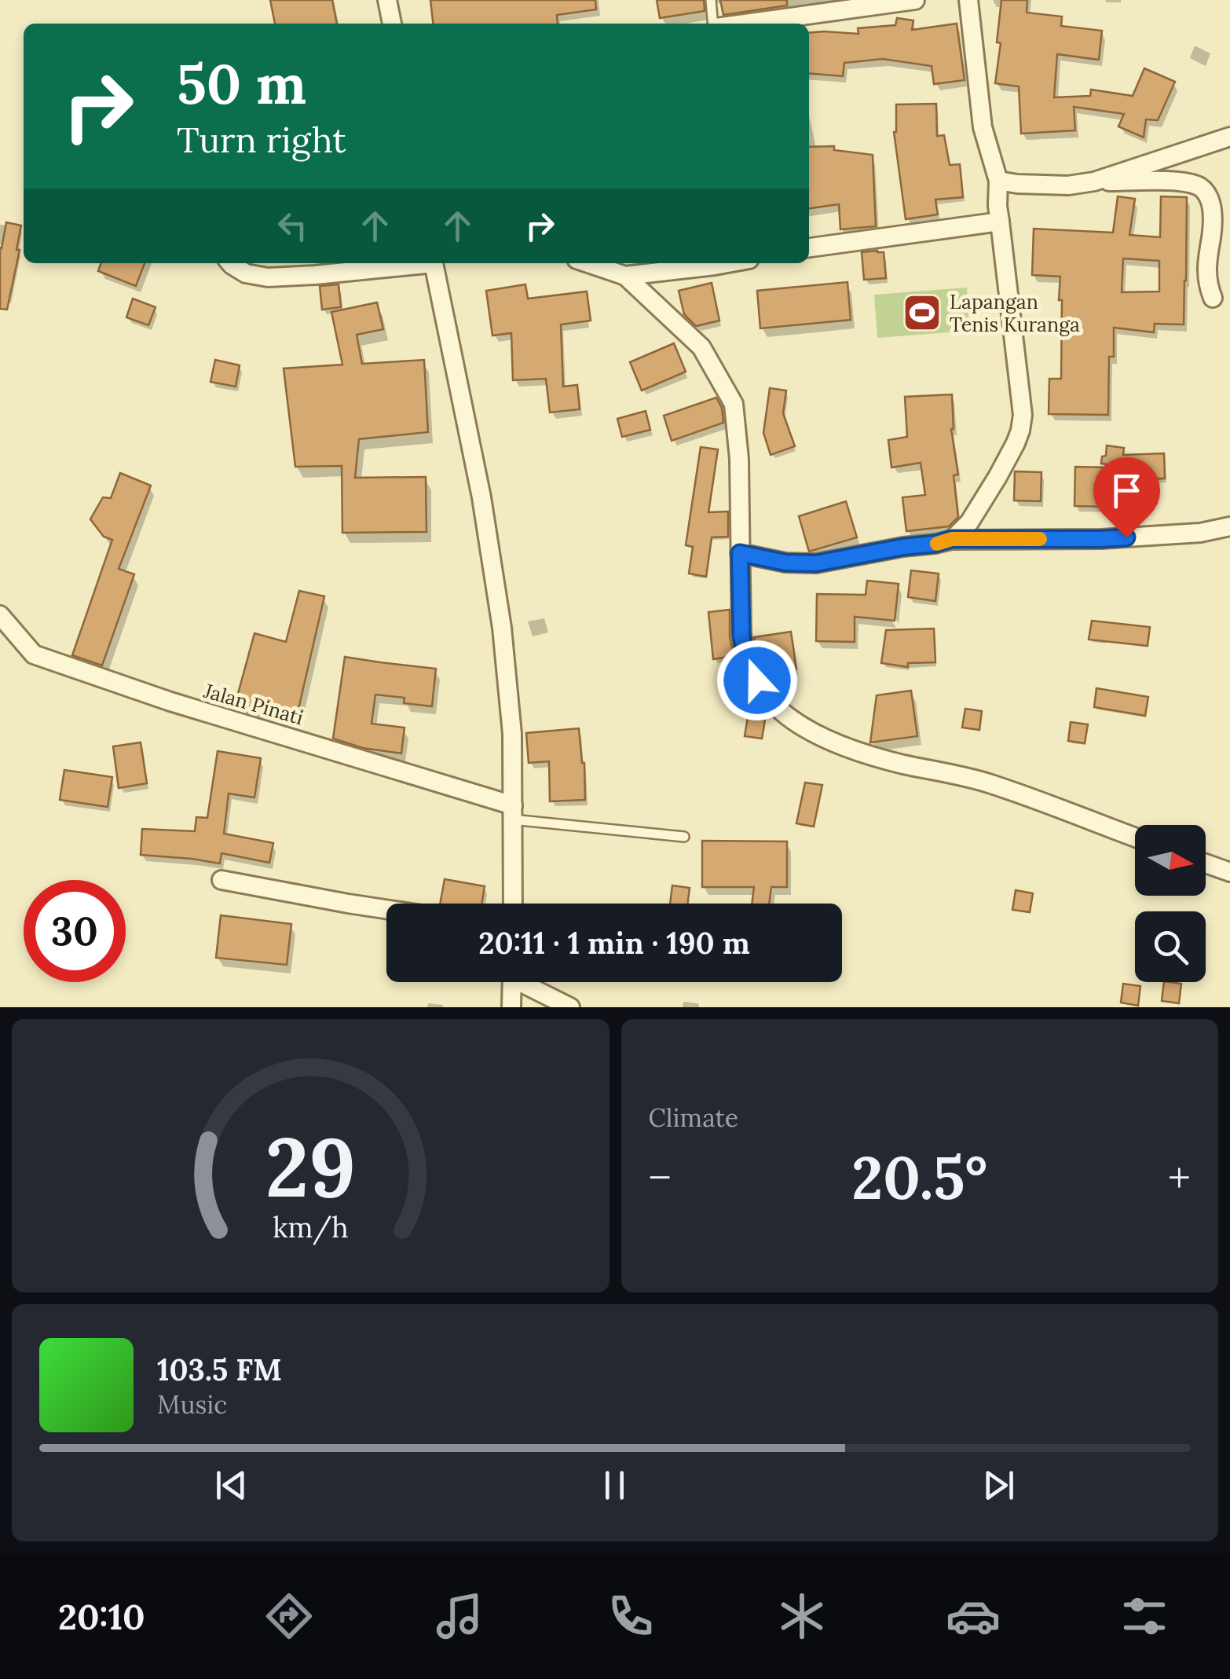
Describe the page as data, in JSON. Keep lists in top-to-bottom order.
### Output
{
  "streets": {
    "street": ["Jalan Pinati"]
  },
  "places": {
    "sports": ["Lapangan Tenis Kuranga"]
  },
  "north": "right",
  "page": {
    "turn": ["50 m", "Turn right"],
    "limit": "30",
    "trip": "20:11 · 1 min · 190 m",
    "tile": "Climate",
    "heat": ["−", "20.5°", "+"],
    "song": ["103.5 FM", "Music"],
    "tabs": "20:10",
    "gauge": ["29", "km/h"]
  }
}
